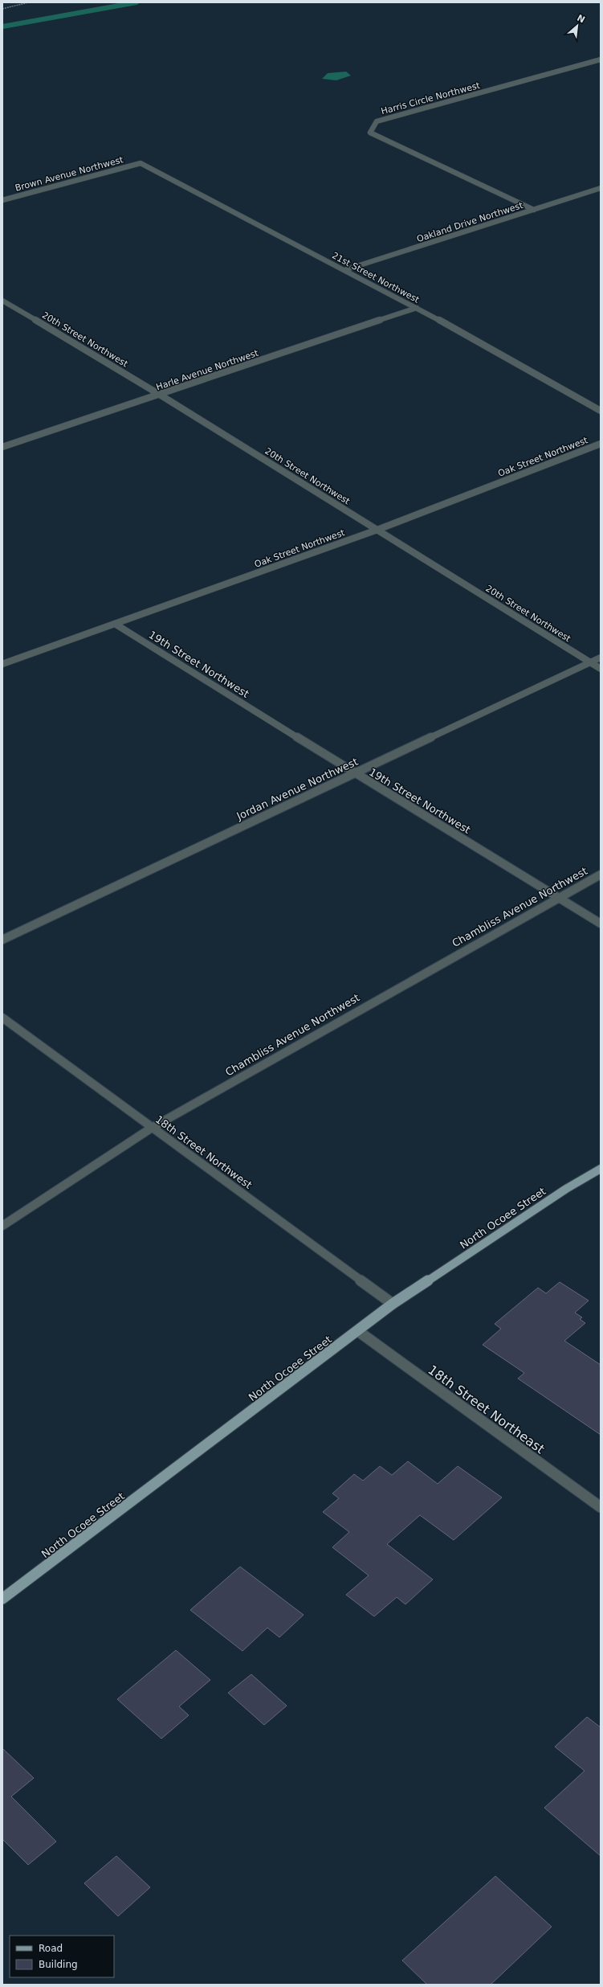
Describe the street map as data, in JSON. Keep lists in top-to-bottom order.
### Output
{
  "streets": {
    "main road": ["North Ocoee Street"],
    "street": [
      "Harris Circle Northwest",
      "Brown Avenue Northwest",
      "Oakland Drive Northwest",
      "21st Street Northwest",
      "20th Street Northwest",
      "Harle Avenue Northwest",
      "Oak Street Northwest",
      "19th Street Northwest",
      "Jordan Avenue Northwest",
      "Chambliss Avenue Northwest",
      "18th Street Northwest",
      "18th Street Northeast"
    ]
  },
  "crossings": [
    ["Harris Circle Northwest", "Oakland Drive Northwest"],
    ["Brown Avenue Northwest", "21st Street Northwest"],
    ["Oakland Drive Northwest", "21st Street Northwest"],
    ["21st Street Northwest", "Harle Avenue Northwest"],
    ["20th Street Northwest", "Harle Avenue Northwest"],
    ["20th Street Northwest", "Oak Street Northwest"],
    ["20th Street Northwest", "Jordan Avenue Northwest"],
    ["Oak Street Northwest", "19th Street Northwest"],
    ["19th Street Northwest", "Jordan Avenue Northwest"],
    ["19th Street Northwest", "Chambliss Avenue Northwest"],
    ["Chambliss Avenue Northwest", "18th Street Northwest"],
    ["18th Street Northwest", "North Ocoee Street"],
    ["North Ocoee Street", "18th Street Northeast"]
  ],
  "legend": ["Road", "Building"],
  "north": "top right"
}
